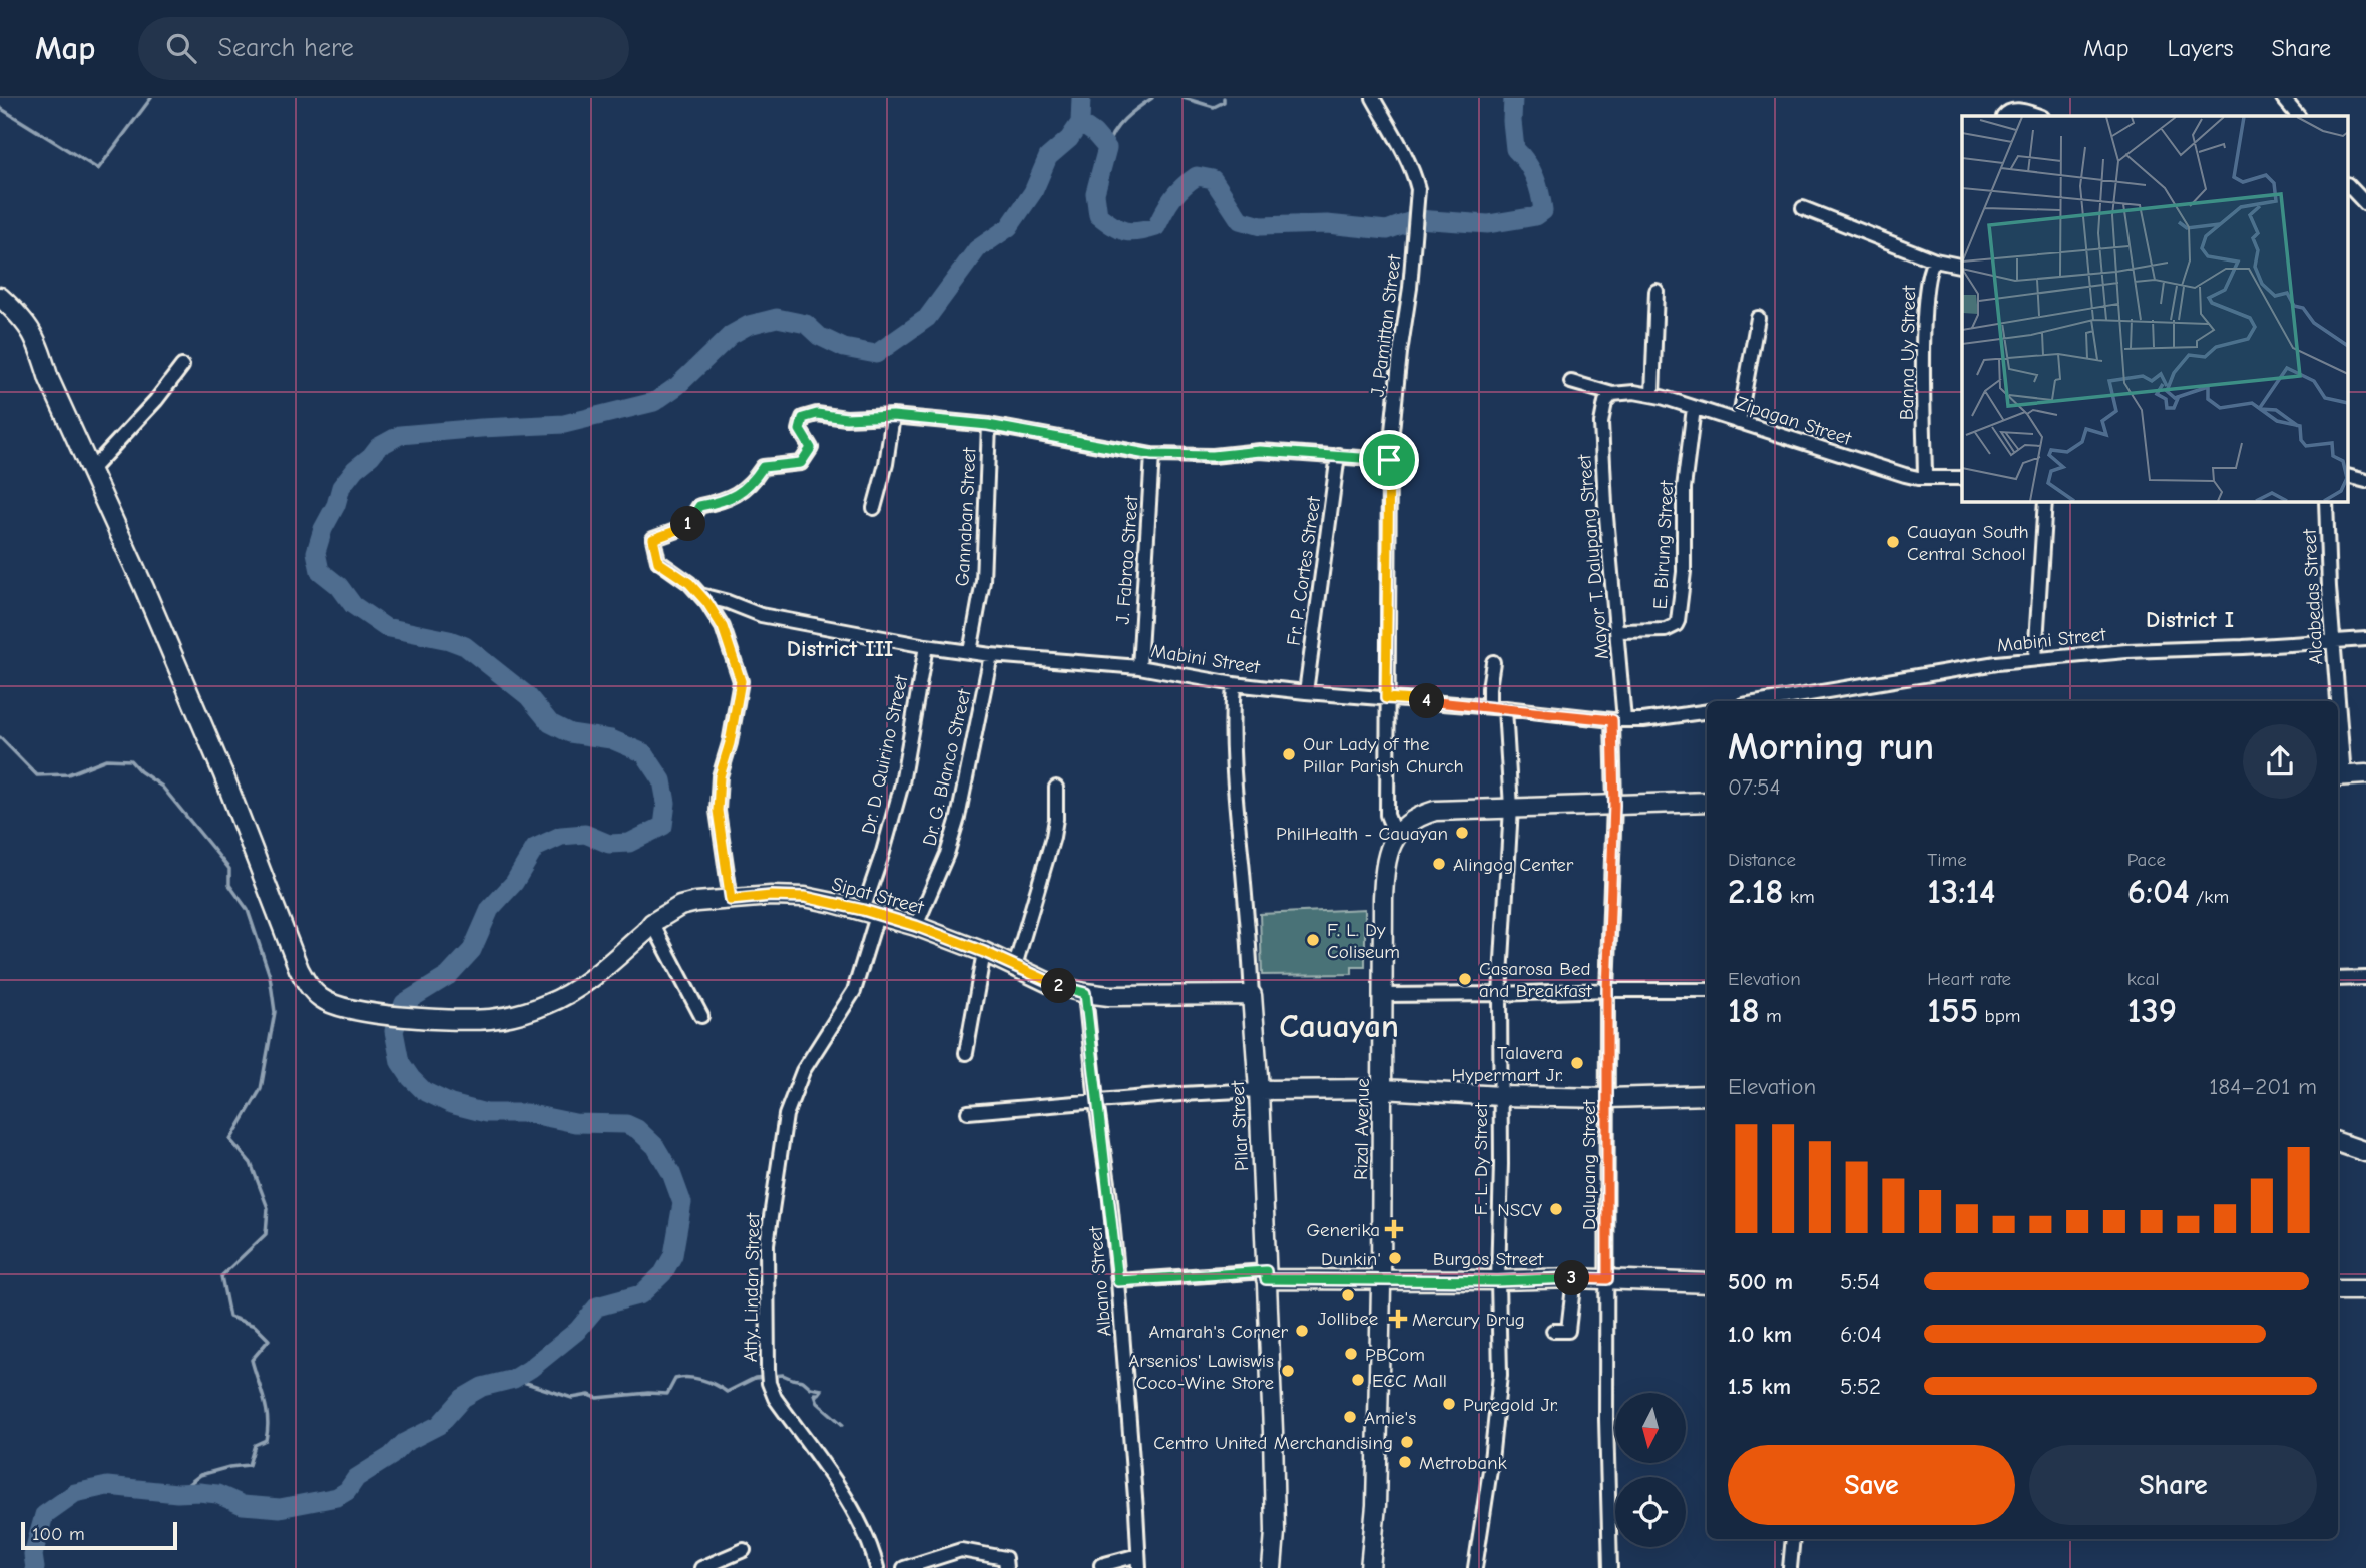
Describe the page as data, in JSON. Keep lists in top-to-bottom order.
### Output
{
  "streets": {
    "street": [
      "J. Pamittan Street",
      "Banna Uy Street",
      "Zipagan Street",
      "Gannaban Street",
      "E. Birung Street",
      "Mayor T. Dalupang Street",
      "J. Fabrao Street",
      "Fr. P. Cortes Street",
      "Alcabedas Street",
      "Mabini Street",
      "Dr. D. Quirino Street",
      "Dr. G. Blanco Street",
      "Sipat Street",
      "Pilar Street",
      "Rizal Avenue",
      "F. L. Dy Street",
      "Dalupang Street",
      "Burgos Street",
      "Albano Street",
      "Atty. Lindan Street"
    ]
  },
  "crossings": [
    ["J. Pamittan Street", "Mabini Street"],
    ["Banna Uy Street", "Zipagan Street"],
    ["Zipagan Street", "E. Birung Street"],
    ["Zipagan Street", "Mayor T. Dalupang Street"],
    ["Gannaban Street", "Mabini Street"],
    ["E. Birung Street", "Mayor T. Dalupang Street"],
    ["Mayor T. Dalupang Street", "Mabini Street"],
    ["Mayor T. Dalupang Street", "Dalupang Street"],
    ["J. Fabrao Street", "Mabini Street"],
    ["Fr. P. Cortes Street", "Mabini Street"],
    ["Alcabedas Street", "Mabini Street"],
    ["Mabini Street", "Dr. D. Quirino Street"],
    ["Mabini Street", "Dr. G. Blanco Street"],
    ["Mabini Street", "Pilar Street"],
    ["Mabini Street", "F. L. Dy Street"],
    ["Mabini Street", "Dalupang Street"],
    ["Dr. D. Quirino Street", "Sipat Street"],
    ["Dr. D. Quirino Street", "Atty. Lindan Street"],
    ["Dr. G. Blanco Street", "Sipat Street"],
    ["Sipat Street", "Pilar Street"],
    ["Sipat Street", "Albano Street"],
    ["Sipat Street", "Atty. Lindan Street"],
    ["Pilar Street", "Burgos Street"],
    ["Rizal Avenue", "Burgos Street"],
    ["F. L. Dy Street", "Burgos Street"],
    ["Dalupang Street", "Burgos Street"]
  ],
  "districts": ["District I", "District III", "Cauayan"],
  "places": {
    "other": [
      "Cauayan South Central School",
      "Our Lady of the Pillar Parish Church",
      "PhilHealth - Cauayan",
      "Alingog Center",
      "F. L. Dy Coliseum",
      "Casarosa Bed and Breakfast",
      "Talavera Hypermart Jr.",
      "NSCV",
      "Dunkin'",
      "Jollibee",
      "Amarah's Corner",
      "PBCom",
      "Arsenios' Lawiswis Coco-Wine Store",
      "ECC Mall",
      "Puregold Jr.",
      "Amie's",
      "Centro United Merchandising",
      "Metrobank"
    ],
    "health": ["Generika", "Mercury Drug"]
  },
  "scale_bar": "100 m",
  "north": "bottom",
  "page": {
    "header": "Map",
    "search": "Search here",
    "nav": ["Map", "Layers", "Share"],
    "pins": [
      "1",
      "4",
      "2",
      "3"
    ],
    "heading": ["Morning run", "07:54"],
    "stats": [
      ["Distance", "2.18 km"],
      ["Time", "13:14"],
      ["Pace", "6:04 /km"],
      ["Elevation", "18 m"],
      ["Heart rate", "155 bpm"],
      ["kcal", "139"]
    ],
    "chart": ["Elevation", "184–201 m"],
    "list": [
      {
        "name": "500 m",
        "note": "5:54"
      },
      {
        "name": "1.0 km",
        "note": "6:04"
      },
      {
        "name": "1.5 km",
        "note": "5:52"
      }
    ],
    "buttons": ["Save", "Share"],
    "scale": "100 m"
  }
}
